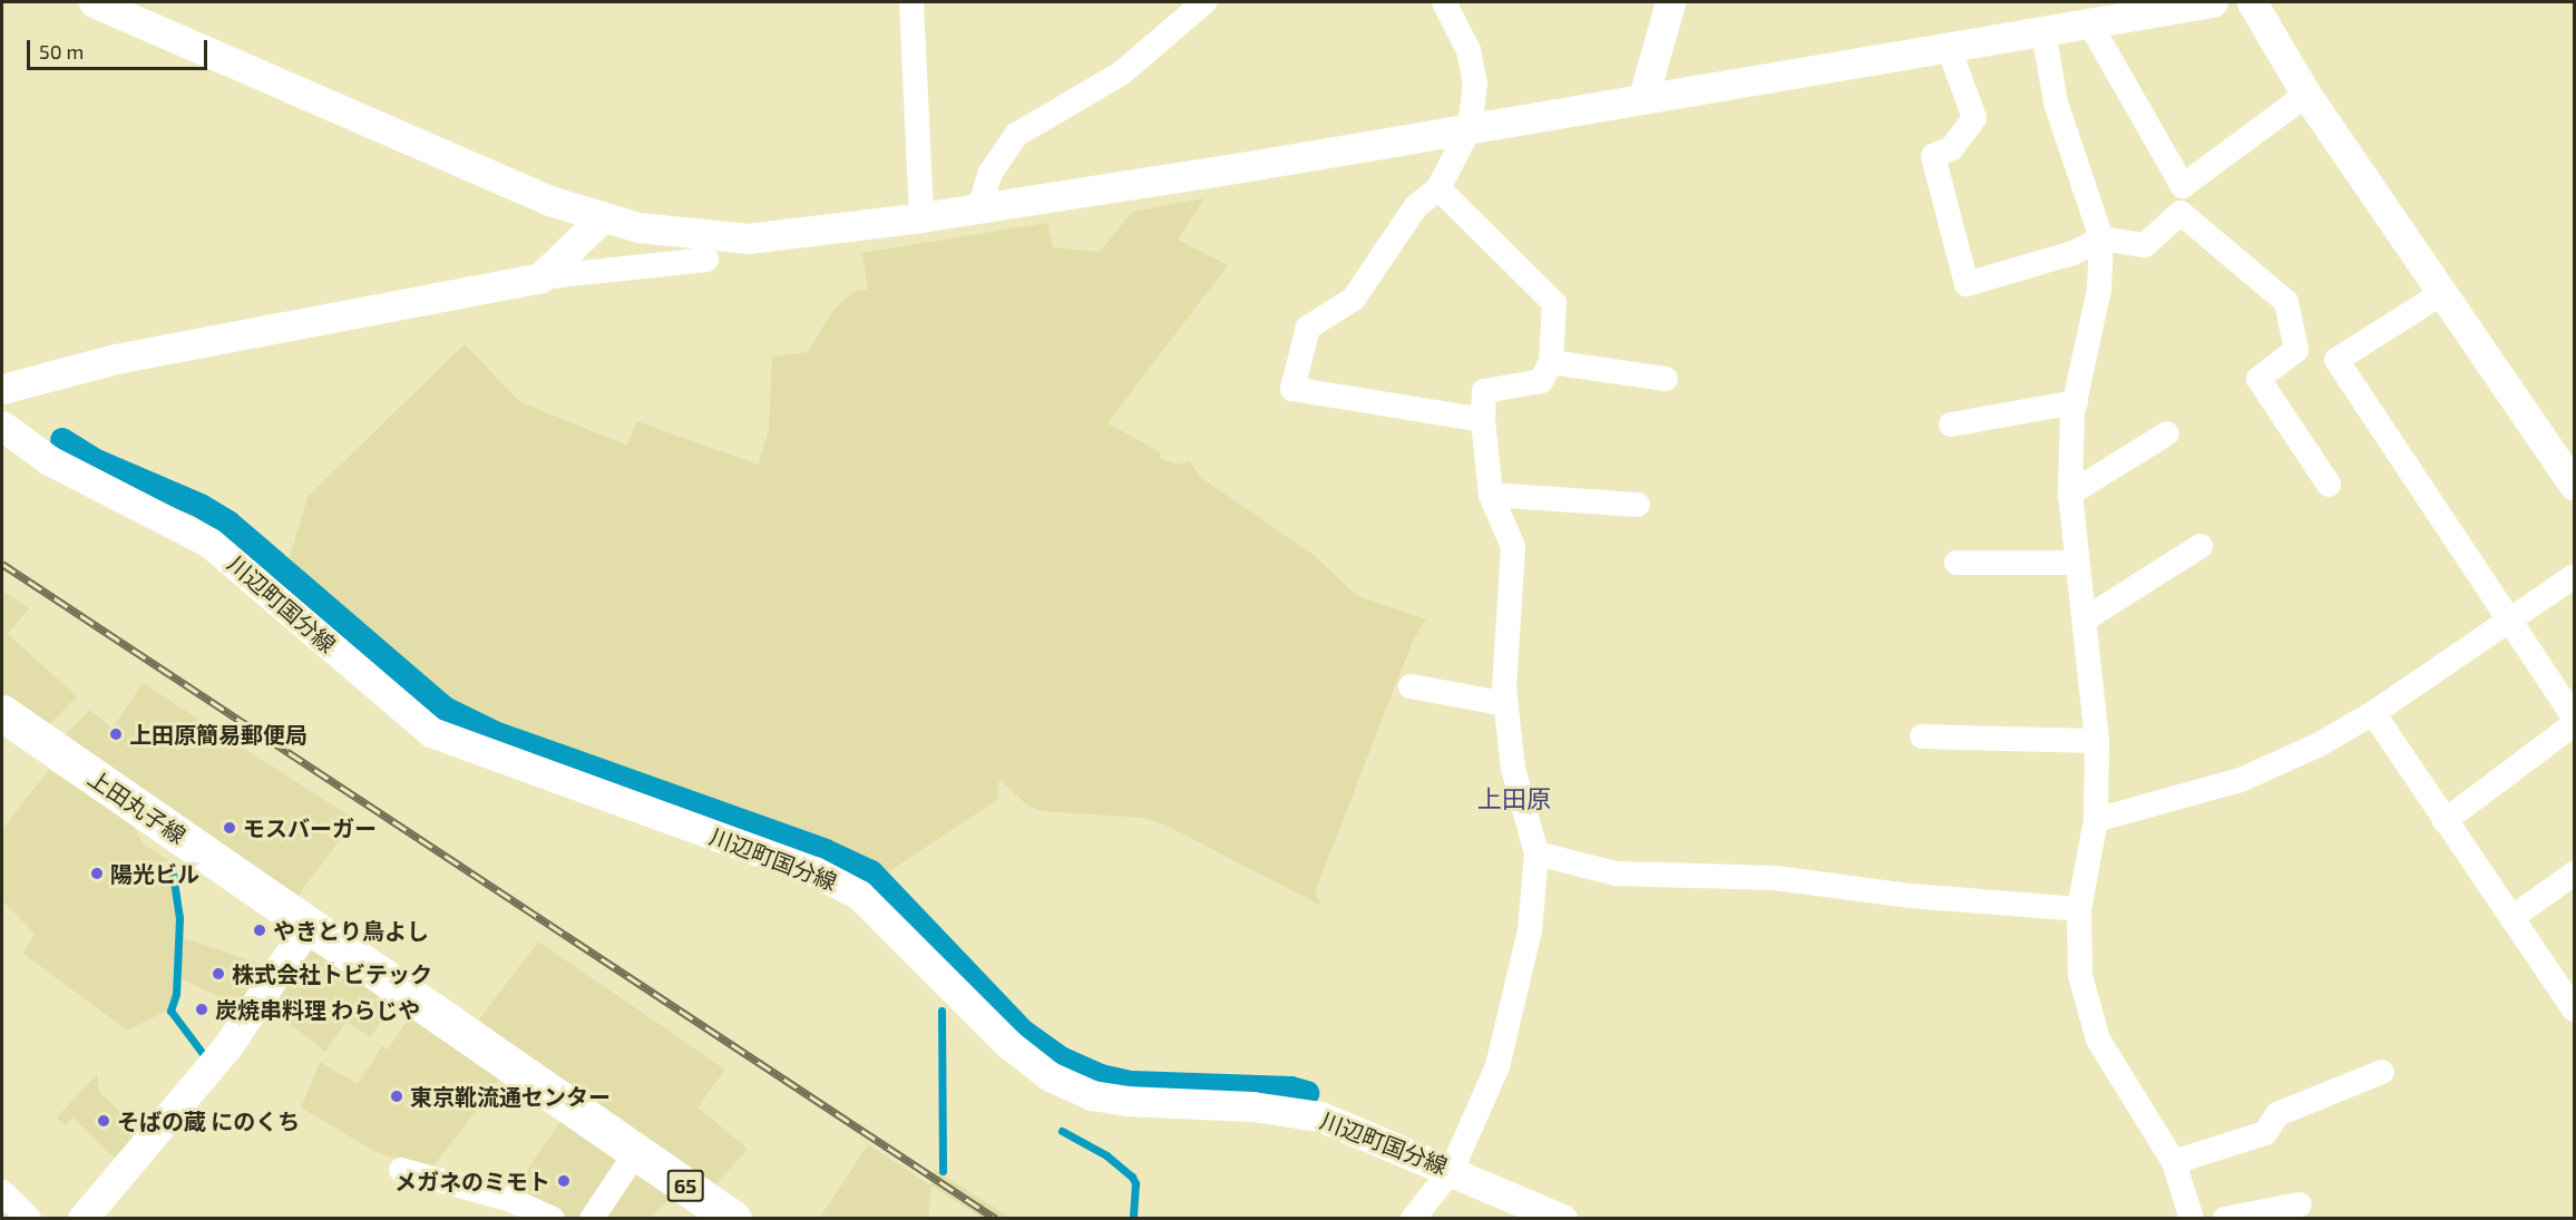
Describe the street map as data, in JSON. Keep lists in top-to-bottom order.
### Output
{
  "streets": {
    "main road": ["上田丸子線", "65"],
    "street": ["川辺町国分線"]
  },
  "districts": ["上田原"],
  "places": [
    "上田原簡易郵便局",
    "モスバーガー",
    "陽光ビル",
    "やきとり鳥よし",
    "株式会社トビテック",
    "炭焼串料理 わらじや",
    "東京靴流通センター",
    "そばの蔵 にのくち",
    "メガネのミモト"
  ],
  "scale_bar": "50 m"
}
